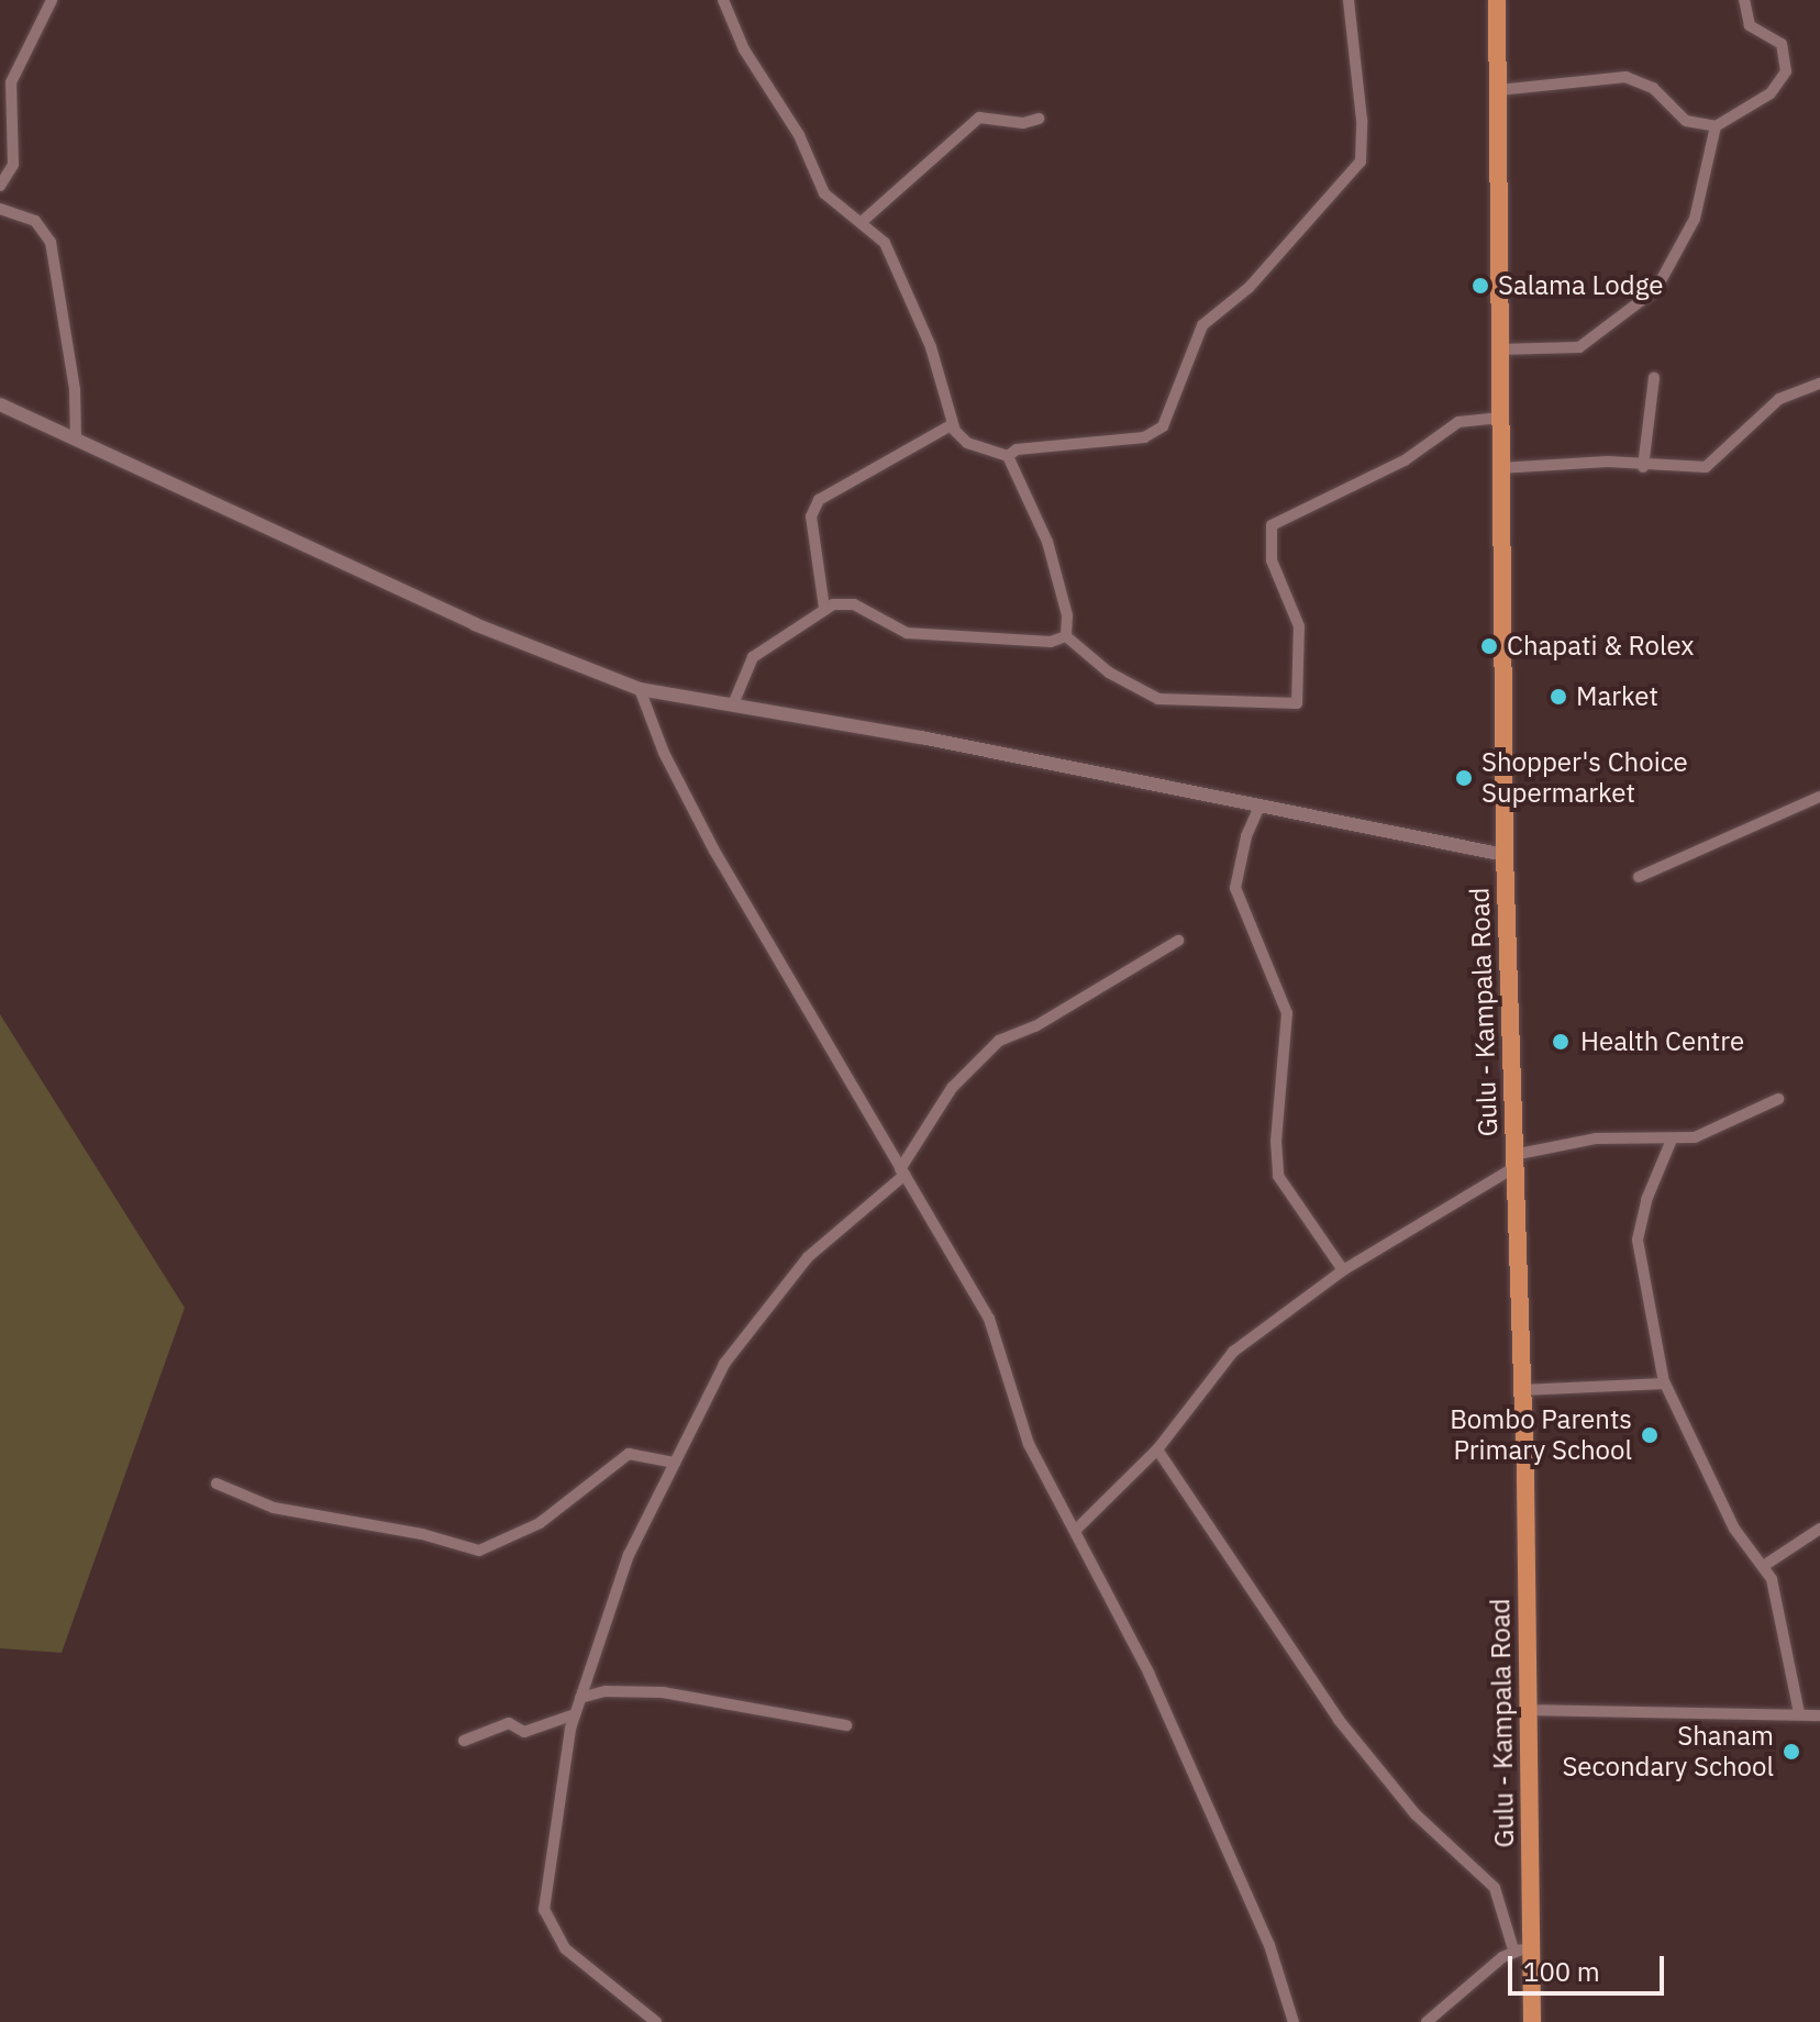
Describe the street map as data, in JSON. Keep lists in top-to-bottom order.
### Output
{
  "streets": {
    "main road": ["Gulu - Kampala Road"]
  },
  "places": [
    "Salama Lodge",
    "Chapati & Rolex",
    "Market",
    "Shopper's Choice Supermarket",
    "Health Centre",
    "Bombo Parents Primary School",
    "Shanam Secondary School"
  ],
  "scale_bar": "100 m"
}
